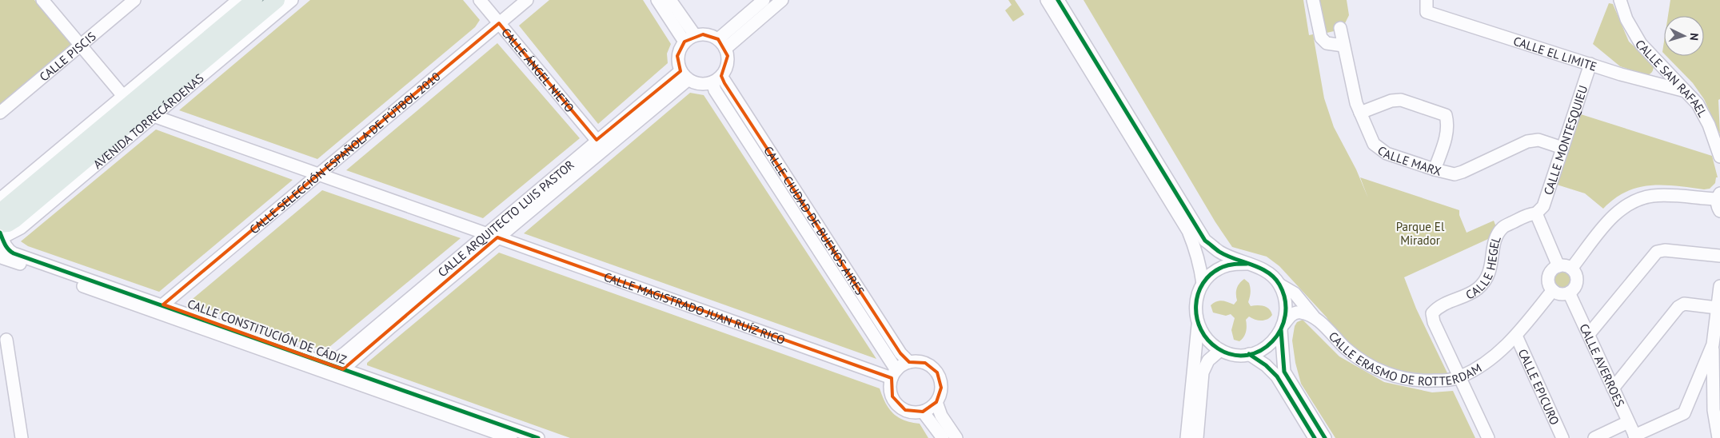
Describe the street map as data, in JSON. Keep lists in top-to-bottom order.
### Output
{
  "streets": {
    "main road": ["AVENIDA TORRECÁRDENAS"],
    "street": [
      "CALLE EL LIMITE",
      "CALLE PISCIS",
      "CALLE ÁNGEL NIETO",
      "CALLE SAN RAFAEL",
      "CALLE MONTESQUIEU",
      "CALLE SELECCIÓN ESPAÑOLA DE FÚTBOL 2010",
      "CALLE MARX",
      "CALLE ARQUITECTO LUIS PASTOR",
      "CALLE CIUDAD DE BUENOS AIRES",
      "CALLE HEGEL",
      "CALLE MAGISTRADO JUAN RUÍZ RICO",
      "CALLE CONSTITUCIÓN DE CÁDIZ",
      "CALLE ERASMO DE ROTTERDAM",
      "CALLE AVERROES",
      "CALLE EPICURO"
    ]
  },
  "crossings": [
    ["CALLE EL LIMITE", "CALLE SAN RAFAEL"],
    ["CALLE EL LIMITE", "CALLE MONTESQUIEU"],
    ["CALLE ÁNGEL NIETO", "CALLE SELECCIÓN ESPAÑOLA DE FÚTBOL 2010"],
    ["CALLE ÁNGEL NIETO", "CALLE ARQUITECTO LUIS PASTOR"],
    ["AVENIDA TORRECÁRDENAS", "CALLE CONSTITUCIÓN DE CÁDIZ"],
    ["CALLE MONTESQUIEU", "CALLE MARX"],
    ["CALLE MONTESQUIEU", "CALLE HEGEL"],
    ["CALLE SELECCIÓN ESPAÑOLA DE FÚTBOL 2010", "CALLE CONSTITUCIÓN DE CÁDIZ"],
    ["CALLE ARQUITECTO LUIS PASTOR", "CALLE CIUDAD DE BUENOS AIRES"],
    ["CALLE ARQUITECTO LUIS PASTOR", "CALLE MAGISTRADO JUAN RUÍZ RICO"],
    ["CALLE ARQUITECTO LUIS PASTOR", "CALLE CONSTITUCIÓN DE CÁDIZ"],
    ["CALLE CIUDAD DE BUENOS AIRES", "CALLE MAGISTRADO JUAN RUÍZ RICO"],
    ["CALLE HEGEL", "CALLE ERASMO DE ROTTERDAM"],
    ["CALLE ERASMO DE ROTTERDAM", "CALLE AVERROES"],
    ["CALLE ERASMO DE ROTTERDAM", "CALLE EPICURO"]
  ],
  "parks": ["Parque El Mirador"],
  "north": "right"
}
